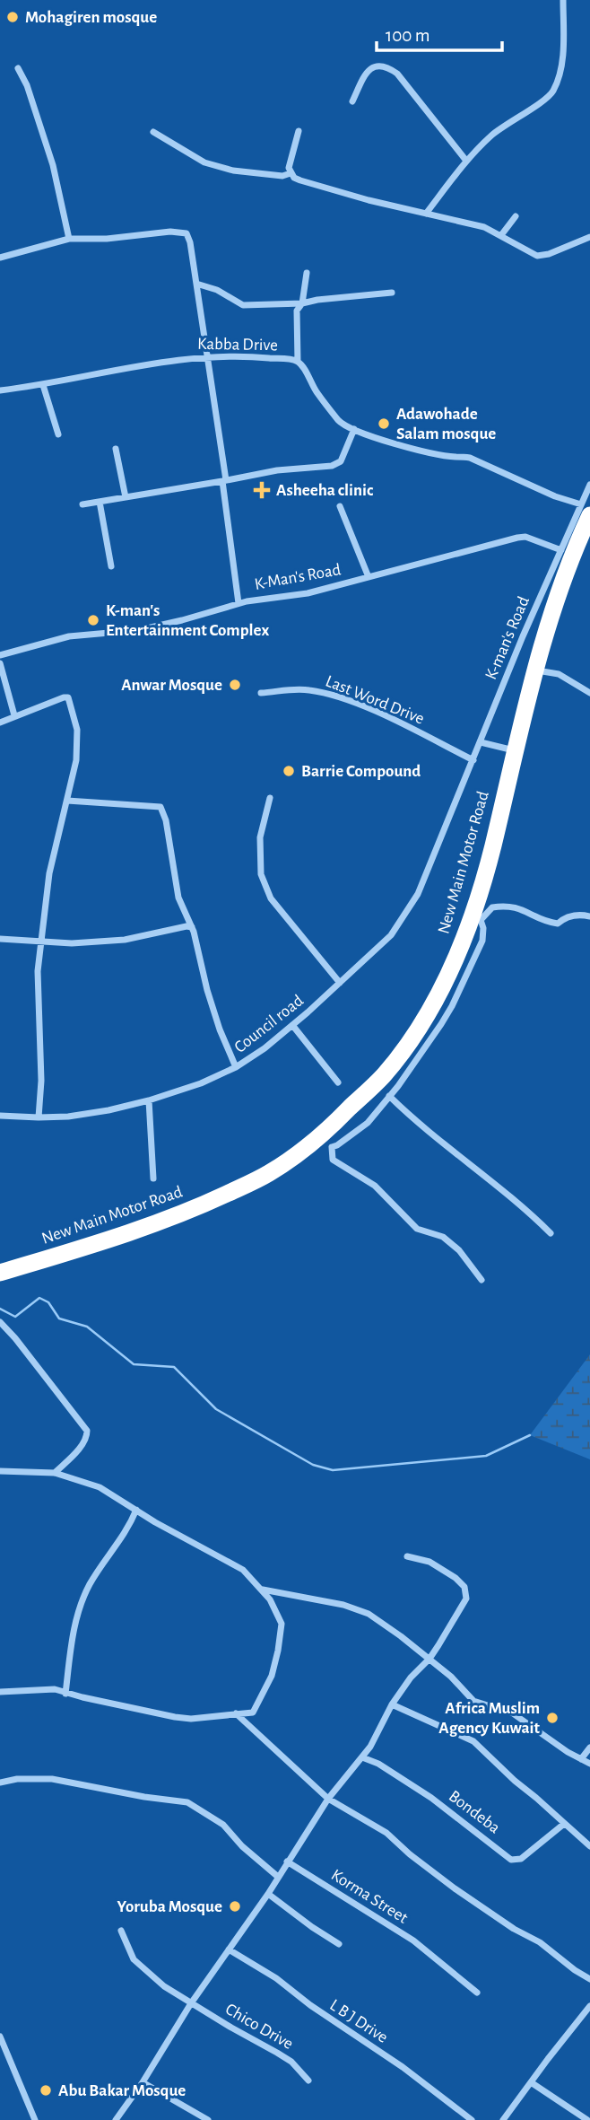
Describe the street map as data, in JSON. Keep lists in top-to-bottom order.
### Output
{
  "streets": {
    "highway": ["New Main Motor Road"],
    "street": [
      "Kabba Drive",
      "K-Man's Road",
      "K-man's Road",
      "Last Word Drive",
      "Council road",
      "Bondeba",
      "Korma Street",
      "L B J Drive",
      "Chico Drive"
    ]
  },
  "crossings": [
    ["Kabba Drive", "K-man's Road"],
    ["Kabba Drive", "New Main Motor Road"],
    ["K-Man's Road", "K-man's Road"],
    ["K-man's Road", "Last Word Drive"],
    ["K-man's Road", "New Main Motor Road"],
    ["K-man's Road", "Council road"]
  ],
  "places": {
    "other": [
      "Mohagiren mosque",
      "Adawohade Salam mosque",
      "K-man's Entertainment Complex",
      "Anwar Mosque",
      "Barrie Compound",
      "Africa Muslim Agency Kuwait",
      "Yoruba Mosque",
      "Abu Bakar Mosque"
    ],
    "health": ["Asheeha clinic"]
  },
  "scale_bar": "100 m"
}
